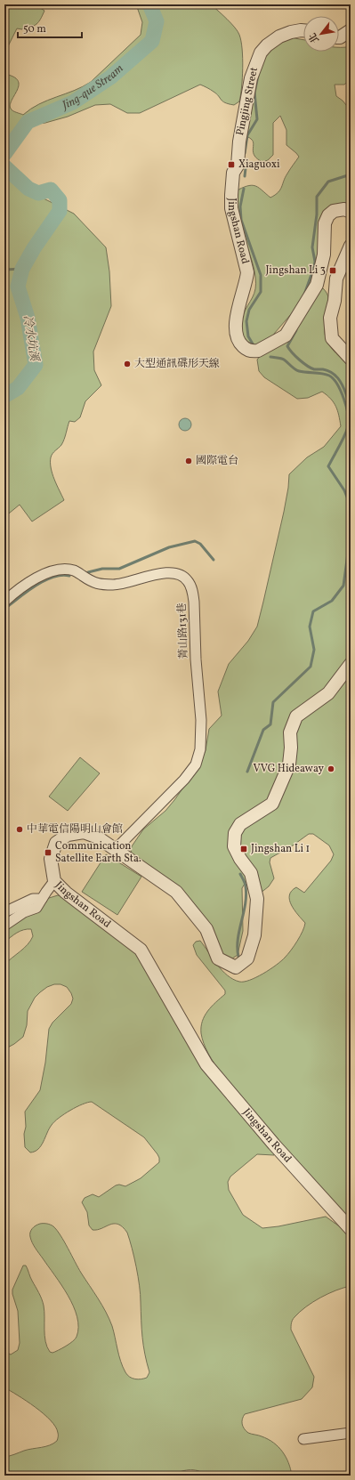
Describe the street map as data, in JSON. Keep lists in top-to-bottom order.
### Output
{
  "streets": {
    "street": ["Pingjing Street", "Jingshan Road", "菁山路131巷"]
  },
  "crossings": [
    ["Pingjing Street", "Jingshan Road"],
    ["Jingshan Road", "菁山路131巷"]
  ],
  "water": ["Jing-que Stream", "冷水坑溪"],
  "places": {
    "transit": [
      "Xiaguoxi",
      "Jingshan Li 3",
      "Jingshan Li 1",
      "Communication Satellite Earth Sta."
    ],
    "other": [
      "大型通訊碟形天線",
      "國際電台",
      "VVG Hideaway",
      "中華電信陽明山會館"
    ]
  },
  "scale_bar": "50 m",
  "north": "bottom left"
}
